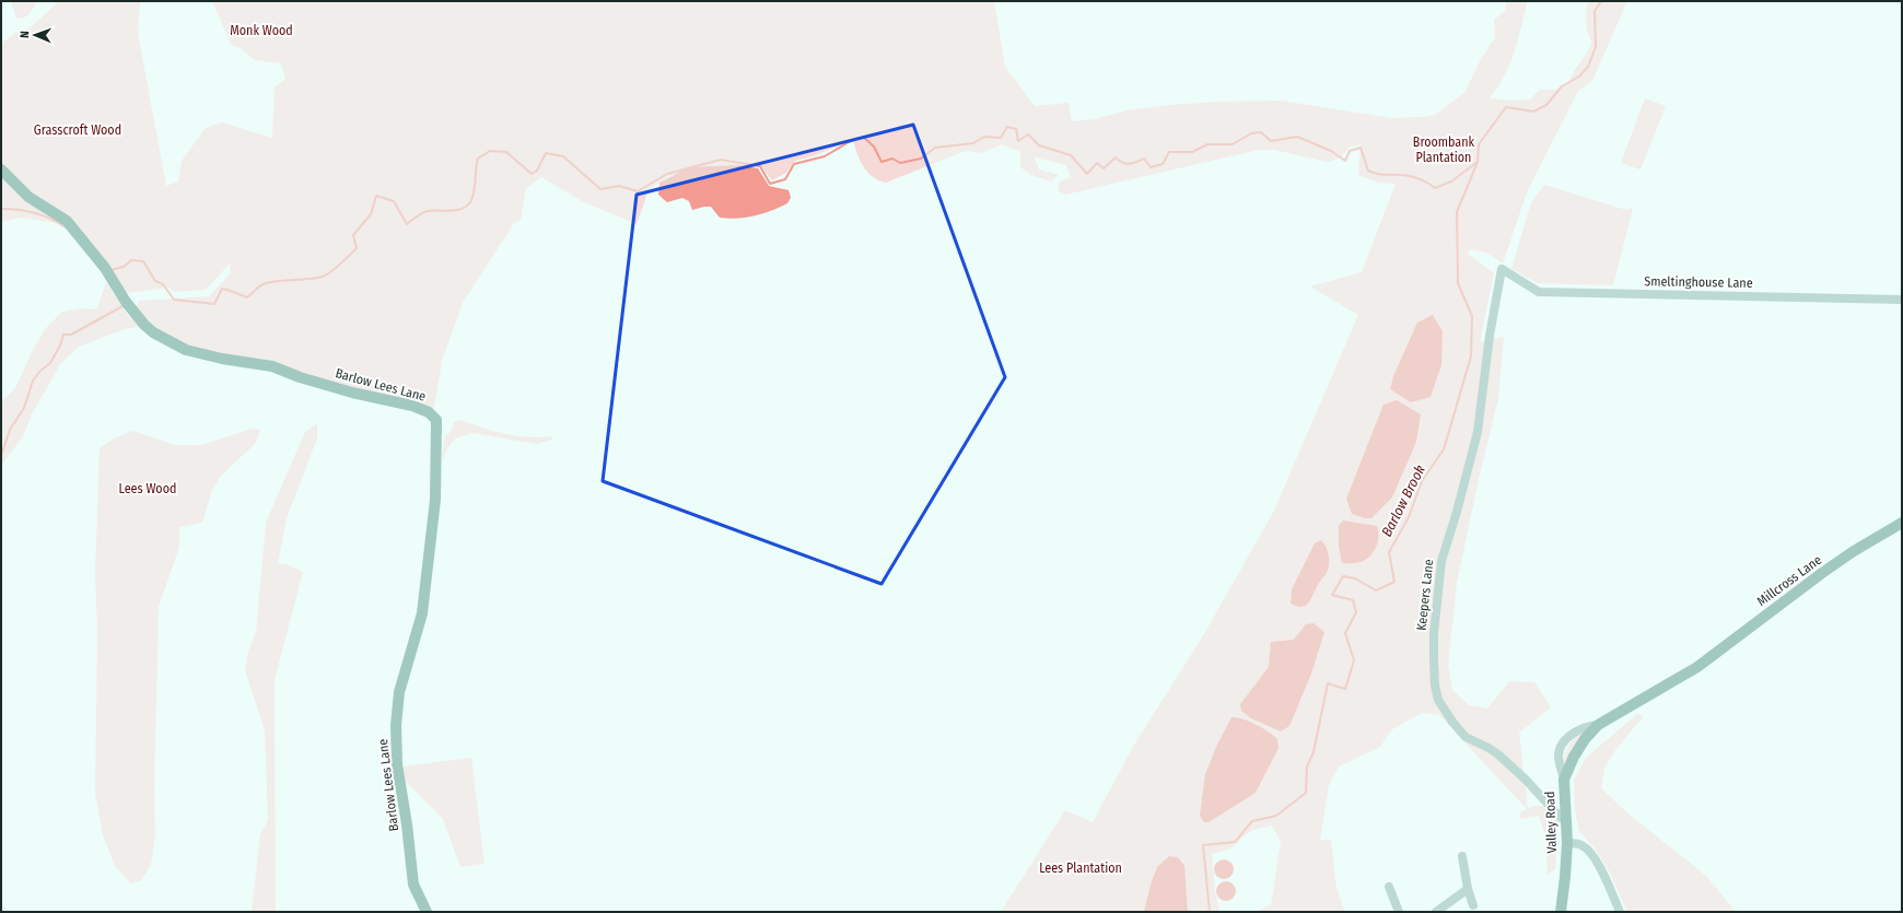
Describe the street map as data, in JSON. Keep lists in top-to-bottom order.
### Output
{
  "streets": {
    "street": [
      "Smeltinghouse Lane",
      "Barlow Lees Lane",
      "Millcross Lane",
      "Keepers Lane",
      "Valley Road"
    ]
  },
  "crossings": [
    ["Smeltinghouse Lane", "Keepers Lane"],
    ["Millcross Lane", "Valley Road"],
    ["Keepers Lane", "Valley Road"]
  ],
  "water": ["Barlow Brook"],
  "parks": [
    "Monk Wood",
    "Grasscroft Wood",
    "Broombank Plantation",
    "Lees Wood",
    "Lees Plantation"
  ],
  "north": "left"
}
